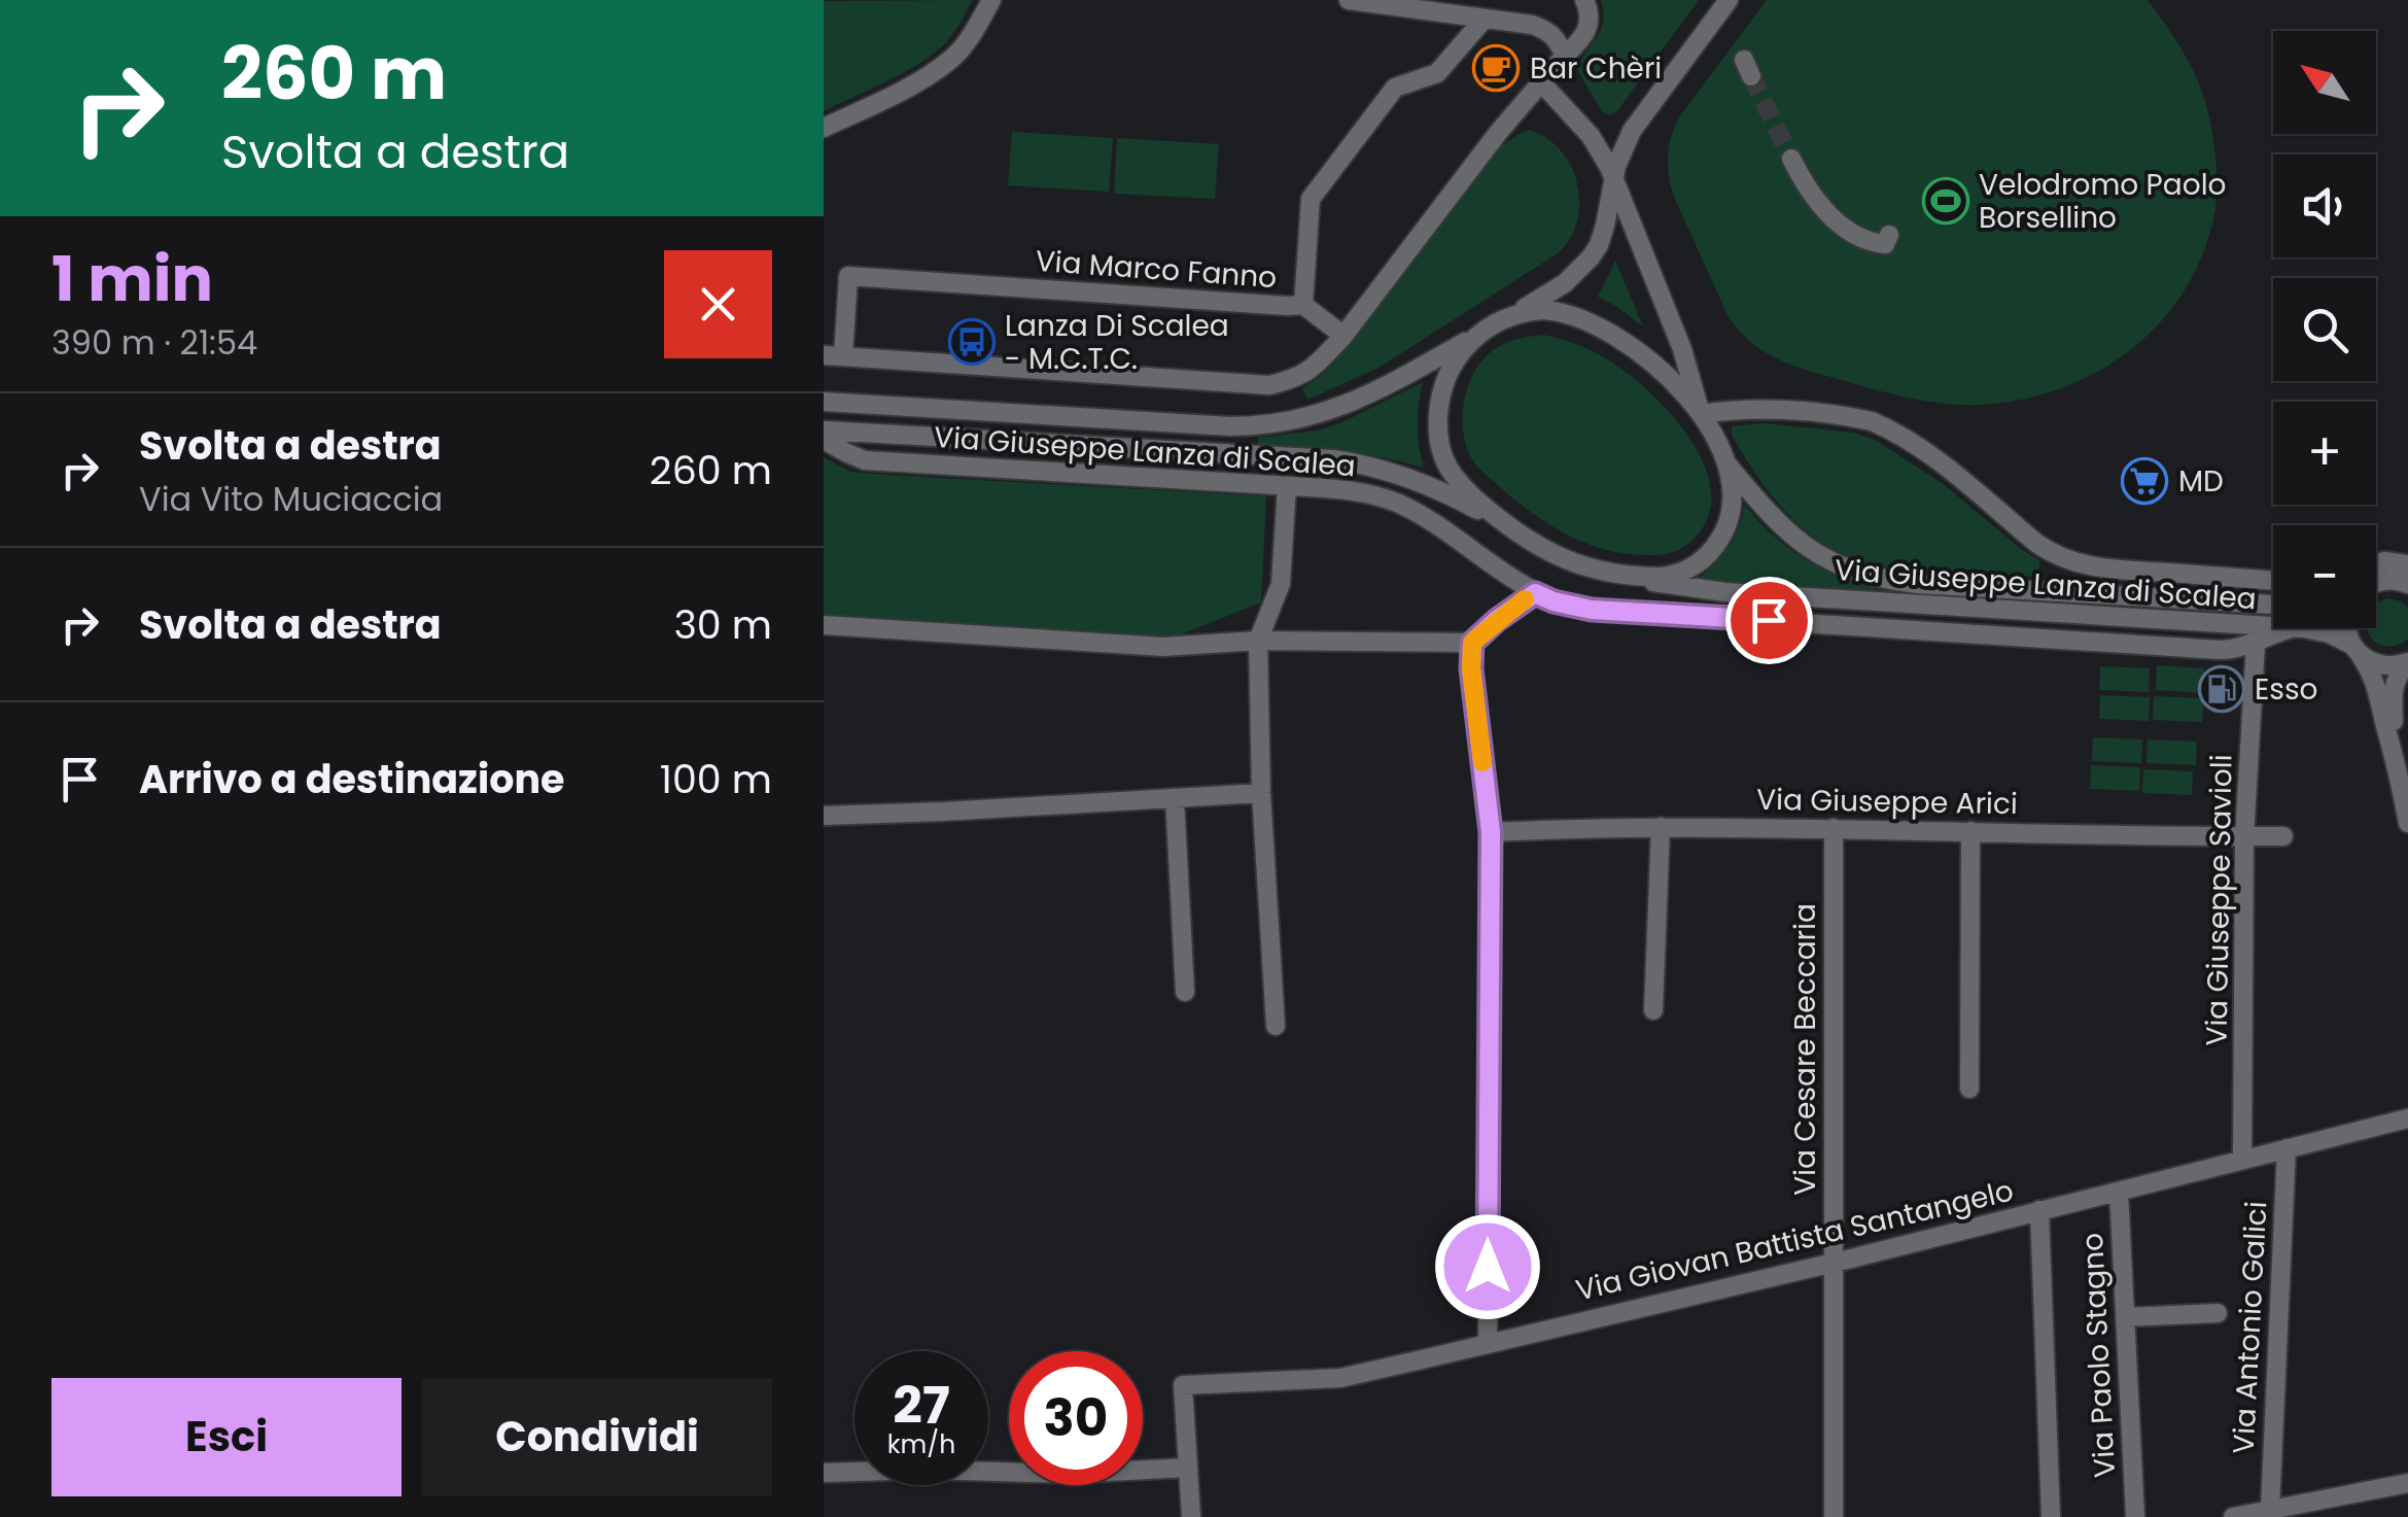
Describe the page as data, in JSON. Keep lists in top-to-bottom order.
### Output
{
  "streets": {
    "street": [
      "Via Marco Fanno",
      "Via Giuseppe Lanza di Scalea",
      "Via Giuseppe Arici",
      "Via Giuseppe Savioli",
      "Via Cesare Beccaria",
      "Via Giovan Battista Santangelo",
      "Via Antonio Galici",
      "Via Paolo Stagno"
    ]
  },
  "crossings": [
    ["Via Giuseppe Lanza di Scalea", "Via Giuseppe Savioli"],
    ["Via Giuseppe Arici", "Via Giuseppe Savioli"],
    ["Via Giuseppe Arici", "Via Cesare Beccaria"],
    ["Via Giuseppe Savioli", "Via Giovan Battista Santangelo"],
    ["Via Cesare Beccaria", "Via Giovan Battista Santangelo"],
    ["Via Giovan Battista Santangelo", "Via Antonio Galici"],
    ["Via Giovan Battista Santangelo", "Via Paolo Stagno"]
  ],
  "places": {
    "cafe": ["Bar Chèri"],
    "sports": ["Velodromo Paolo Borsellino"],
    "bus stop": ["Lanza Di Scalea - M.C.T.C."],
    "supermarket": ["MD"],
    "fuel station": ["Esso"]
  },
  "north": "top left",
  "page": {
    "turn": ["260 m", "Svolta a destra"],
    "map_buttons": ["+", "−"],
    "heading": ["1 min", "390 m · 21:54"],
    "list": [
      {
        "name": "Svolta a destra",
        "note": "Via Vito Muciaccia",
        "value": "260 m"
      },
      {
        "name": "Svolta a destra",
        "value": "30 m"
      },
      {
        "name": "Arrivo a destinazione",
        "value": "100 m"
      }
    ],
    "speed": "27 km/h",
    "limit": "30",
    "buttons": ["Esci", "Condividi"]
  }
}
